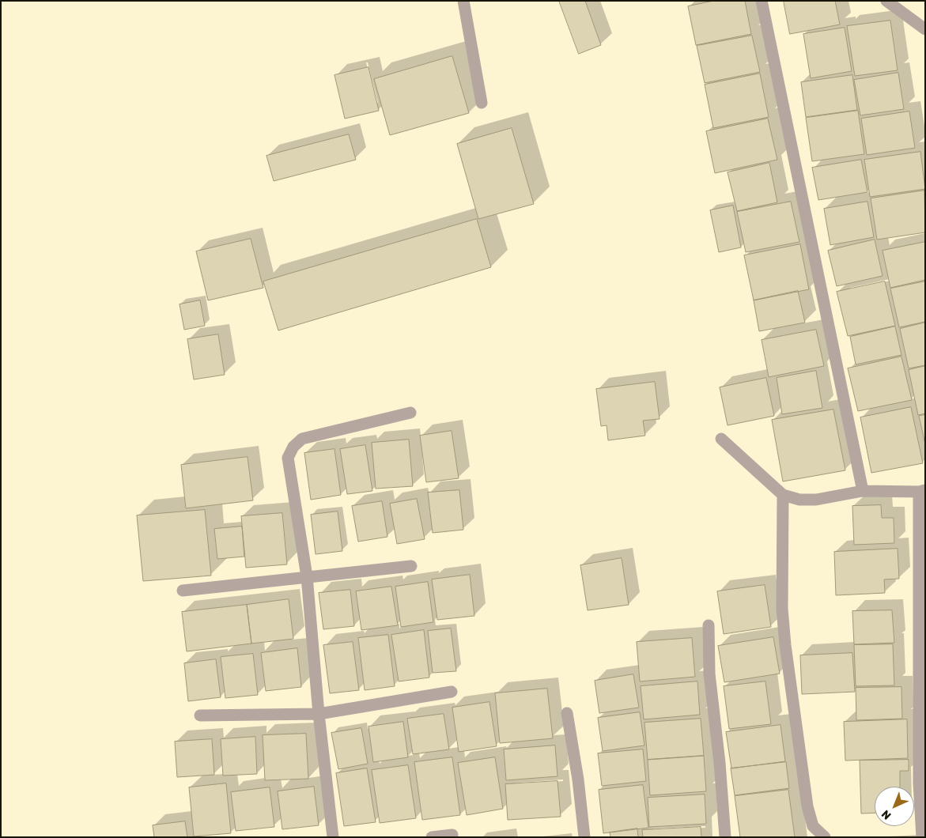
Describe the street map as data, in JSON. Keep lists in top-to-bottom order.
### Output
{
  "north": "bottom left"
}
